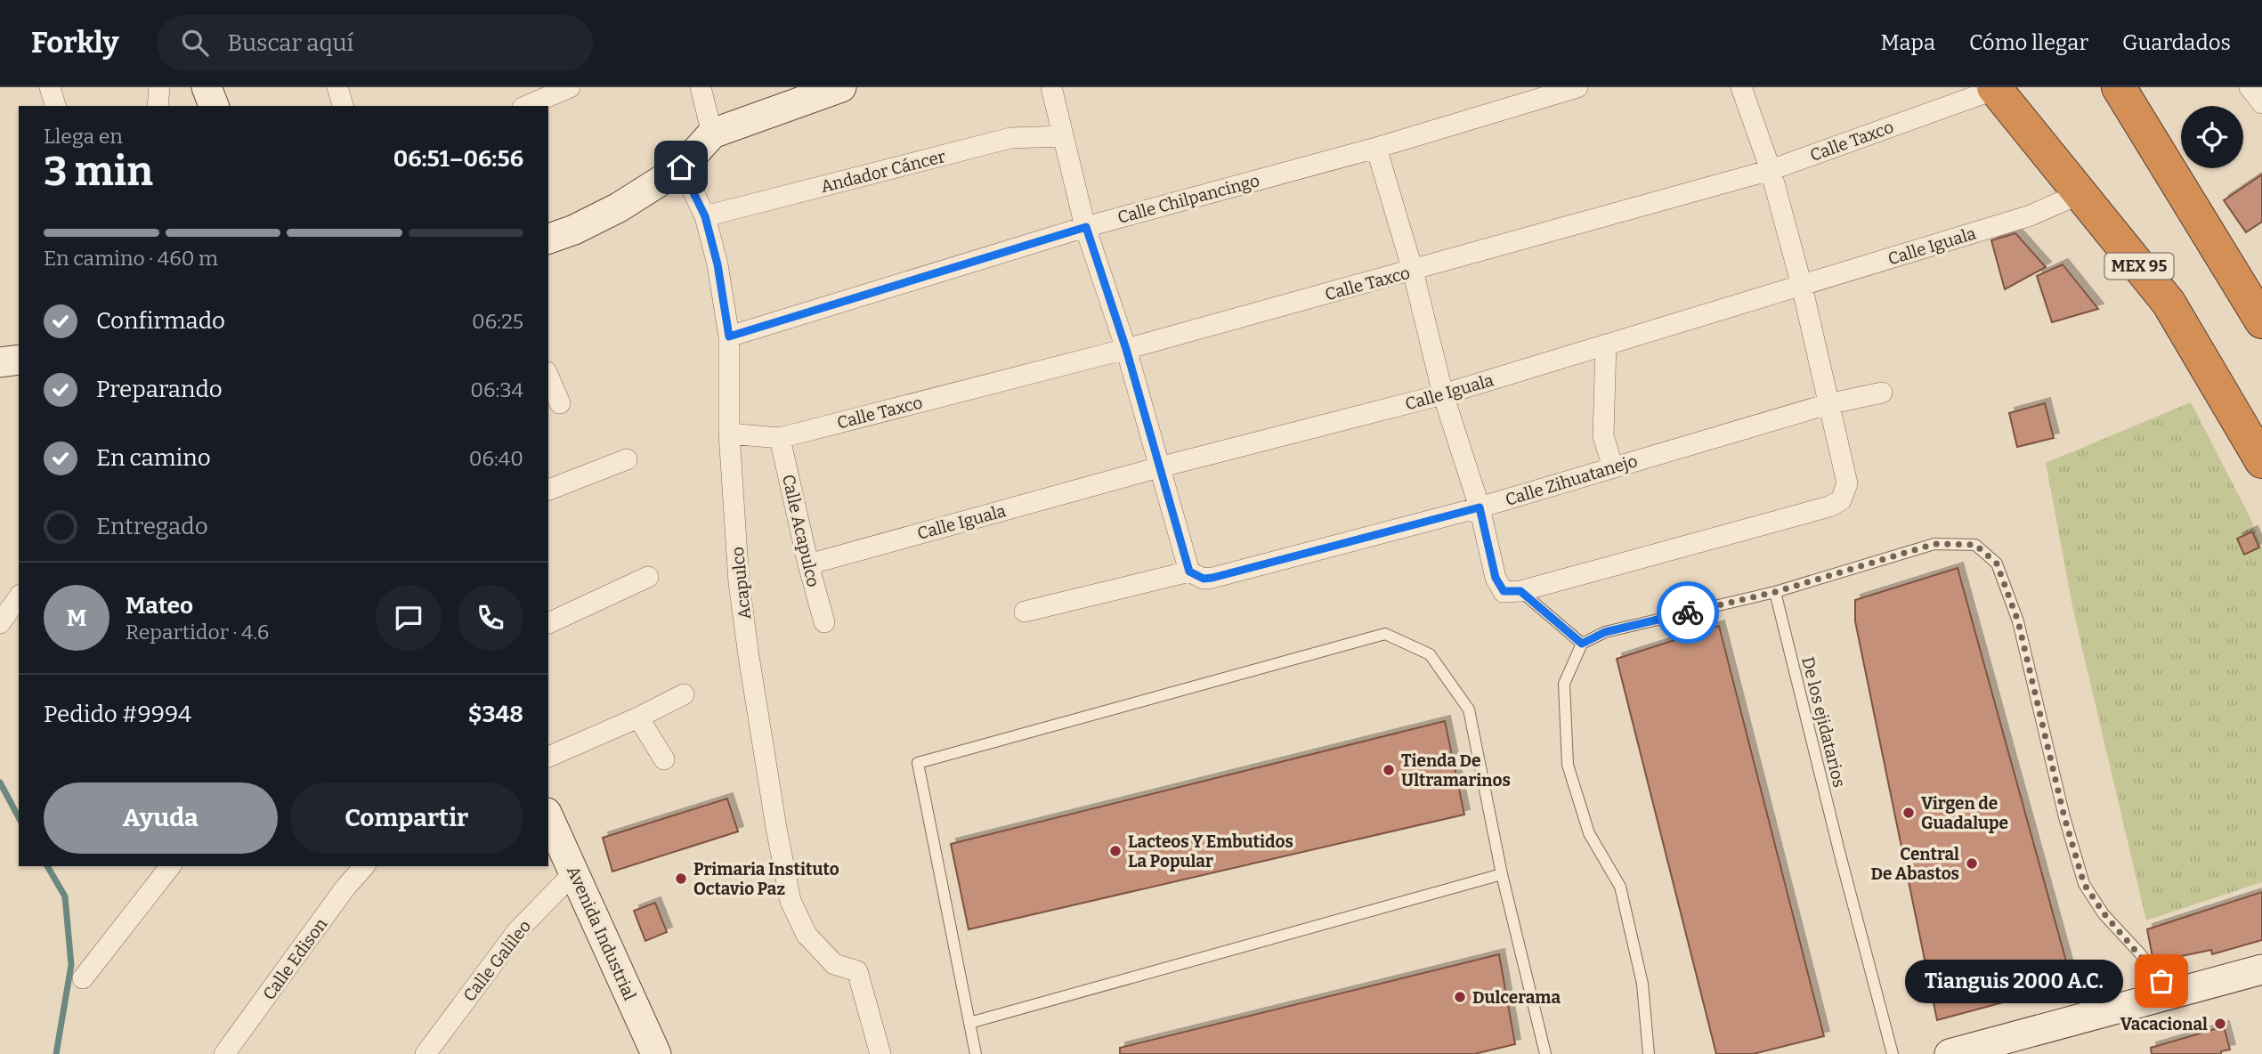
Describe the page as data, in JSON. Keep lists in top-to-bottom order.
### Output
{
  "streets": {
    "highway": ["MEX 95"],
    "street": [
      "Calle Taxco",
      "Andador Cáncer",
      "Calle Chilpancingo",
      "Calle Iguala",
      "Calle Zihuatanejo",
      "Calle Acapulco",
      "Acapulco",
      "Avenida Industrial",
      "Calle Edison",
      "Calle Galileo"
    ],
    "lane": ["De los ejidatarios"]
  },
  "crossings": [
    ["Calle Taxco", "MEX 95"],
    ["Calle Taxco", "Calle Acapulco"],
    ["Calle Taxco", "Acapulco"],
    ["Andador Cáncer", "Acapulco"],
    ["Calle Chilpancingo", "Acapulco"],
    ["Calle Iguala", "MEX 95"],
    ["Calle Iguala", "Calle Acapulco"],
    ["Avenida Industrial", "Calle Galileo"]
  ],
  "places": [
    "Tienda De Ultramarinos",
    "Virgen de Guadalupe",
    "Lacteos Y Embutidos La Popular",
    "Central De Abastos",
    "Primaria Instituto Octavio Paz",
    "Tianguis 2000 A.C.",
    "Dulcerama",
    "Vacacional"
  ],
  "page": {
    "header": "Forkly",
    "search": "Buscar aquí",
    "nav": ["Mapa", "Cómo llegar", "Guardados"],
    "heading": ["3 min", "Llega en", "06:51–06:56"],
    "panel": [
      "Mateo",
      "Repartidor · 4.6",
      "Pedido #9994",
      "$348"
    ],
    "bar": "En camino · 460 m",
    "list": [
      ["Confirmado", "06:25"],
      ["Preparando", "06:34"],
      ["En camino", "06:40"],
      "Entregado"
    ],
    "round": "M",
    "buttons": ["Ayuda", "Compartir"],
    "bubble": "Tianguis 2000 A.C."
  }
}
